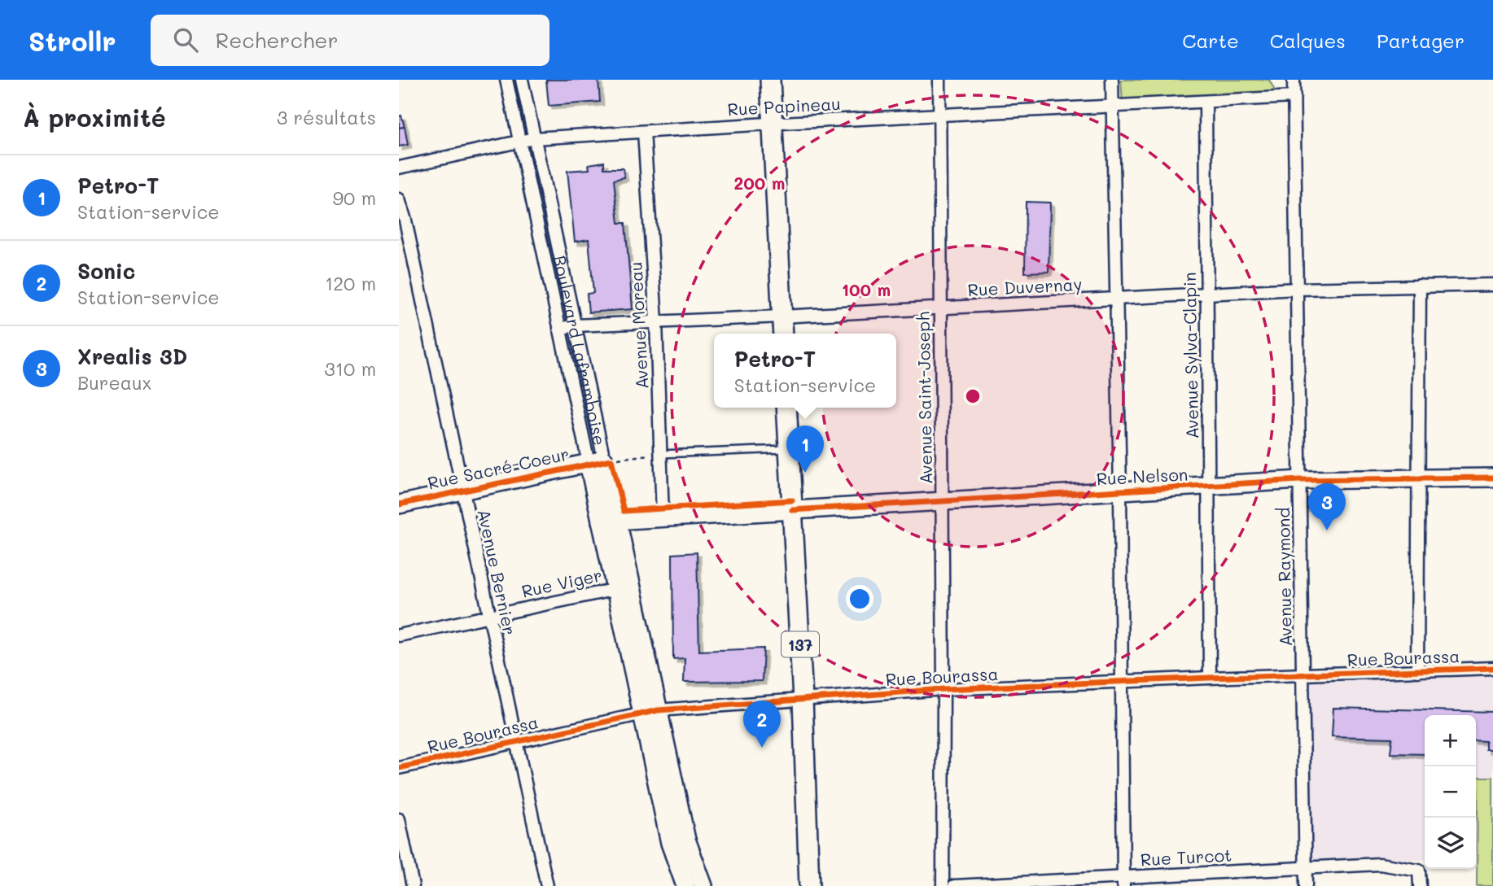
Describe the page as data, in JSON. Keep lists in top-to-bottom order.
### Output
{
  "streets": {
    "main road": ["137"],
    "street": [
      "Rue Papineau",
      "Rue Duvernay",
      "Avenue Moreau",
      "Boulevard Laframboise",
      "Avenue Sylva-Clapin",
      "Avenue Saint-Joseph",
      "Rue Sacré-Coeur",
      "Rue Nelson",
      "Avenue Bernier",
      "Avenue Raymond",
      "Rue Viger",
      "Rue Bourassa",
      "Rue Turcot"
    ]
  },
  "crossings": [
    ["Rue Papineau", "Avenue Moreau"],
    ["Rue Papineau", "Boulevard Laframboise"],
    ["Rue Papineau", "Avenue Sylva-Clapin"],
    ["Rue Papineau", "Avenue Saint-Joseph"],
    ["Rue Papineau", "Avenue Raymond"],
    ["Rue Duvernay", "Avenue Moreau"],
    ["Rue Duvernay", "Boulevard Laframboise"],
    ["Rue Duvernay", "Avenue Sylva-Clapin"],
    ["Rue Duvernay", "Avenue Saint-Joseph"],
    ["Rue Duvernay", "Avenue Raymond"],
    ["Avenue Moreau", "Rue Nelson"],
    ["Boulevard Laframboise", "Rue Sacré-Coeur"],
    ["Boulevard Laframboise", "Rue Nelson"],
    ["Boulevard Laframboise", "Rue Viger"],
    ["Boulevard Laframboise", "Rue Bourassa"],
    ["Avenue Sylva-Clapin", "Rue Nelson"],
    ["Avenue Sylva-Clapin", "Rue Bourassa"],
    ["Avenue Saint-Joseph", "Rue Nelson"],
    ["Avenue Saint-Joseph", "Rue Bourassa"],
    ["Rue Sacré-Coeur", "Avenue Bernier"],
    ["Rue Nelson", "Avenue Raymond"],
    ["Rue Nelson", "137"],
    ["Avenue Bernier", "Rue Viger"],
    ["Avenue Bernier", "Rue Bourassa"],
    ["Avenue Raymond", "Rue Bourassa"],
    ["Avenue Raymond", "Rue Turcot"],
    ["137", "Rue Bourassa"]
  ],
  "page": {
    "header": "Strollr",
    "search": "Rechercher",
    "nav": ["Carte", "Calques", "Partager"],
    "heading": ["À proximité", "3 résultats"],
    "list": [
      {
        "mark": "1",
        "name": "Petro-T",
        "note": "Station-service",
        "value": "90 m"
      },
      {
        "mark": "2",
        "name": "Sonic",
        "note": "Station-service",
        "value": "120 m"
      },
      {
        "mark": "3",
        "name": "Xrealis 3D",
        "note": "Bureaux",
        "value": "310 m"
      }
    ],
    "popup": ["Petro-T", "Station-service"],
    "pins": ["1", "3", "2"],
    "map_buttons": ["+", "−"]
  },
  "rings": ["200 m", "100 m"]
}
